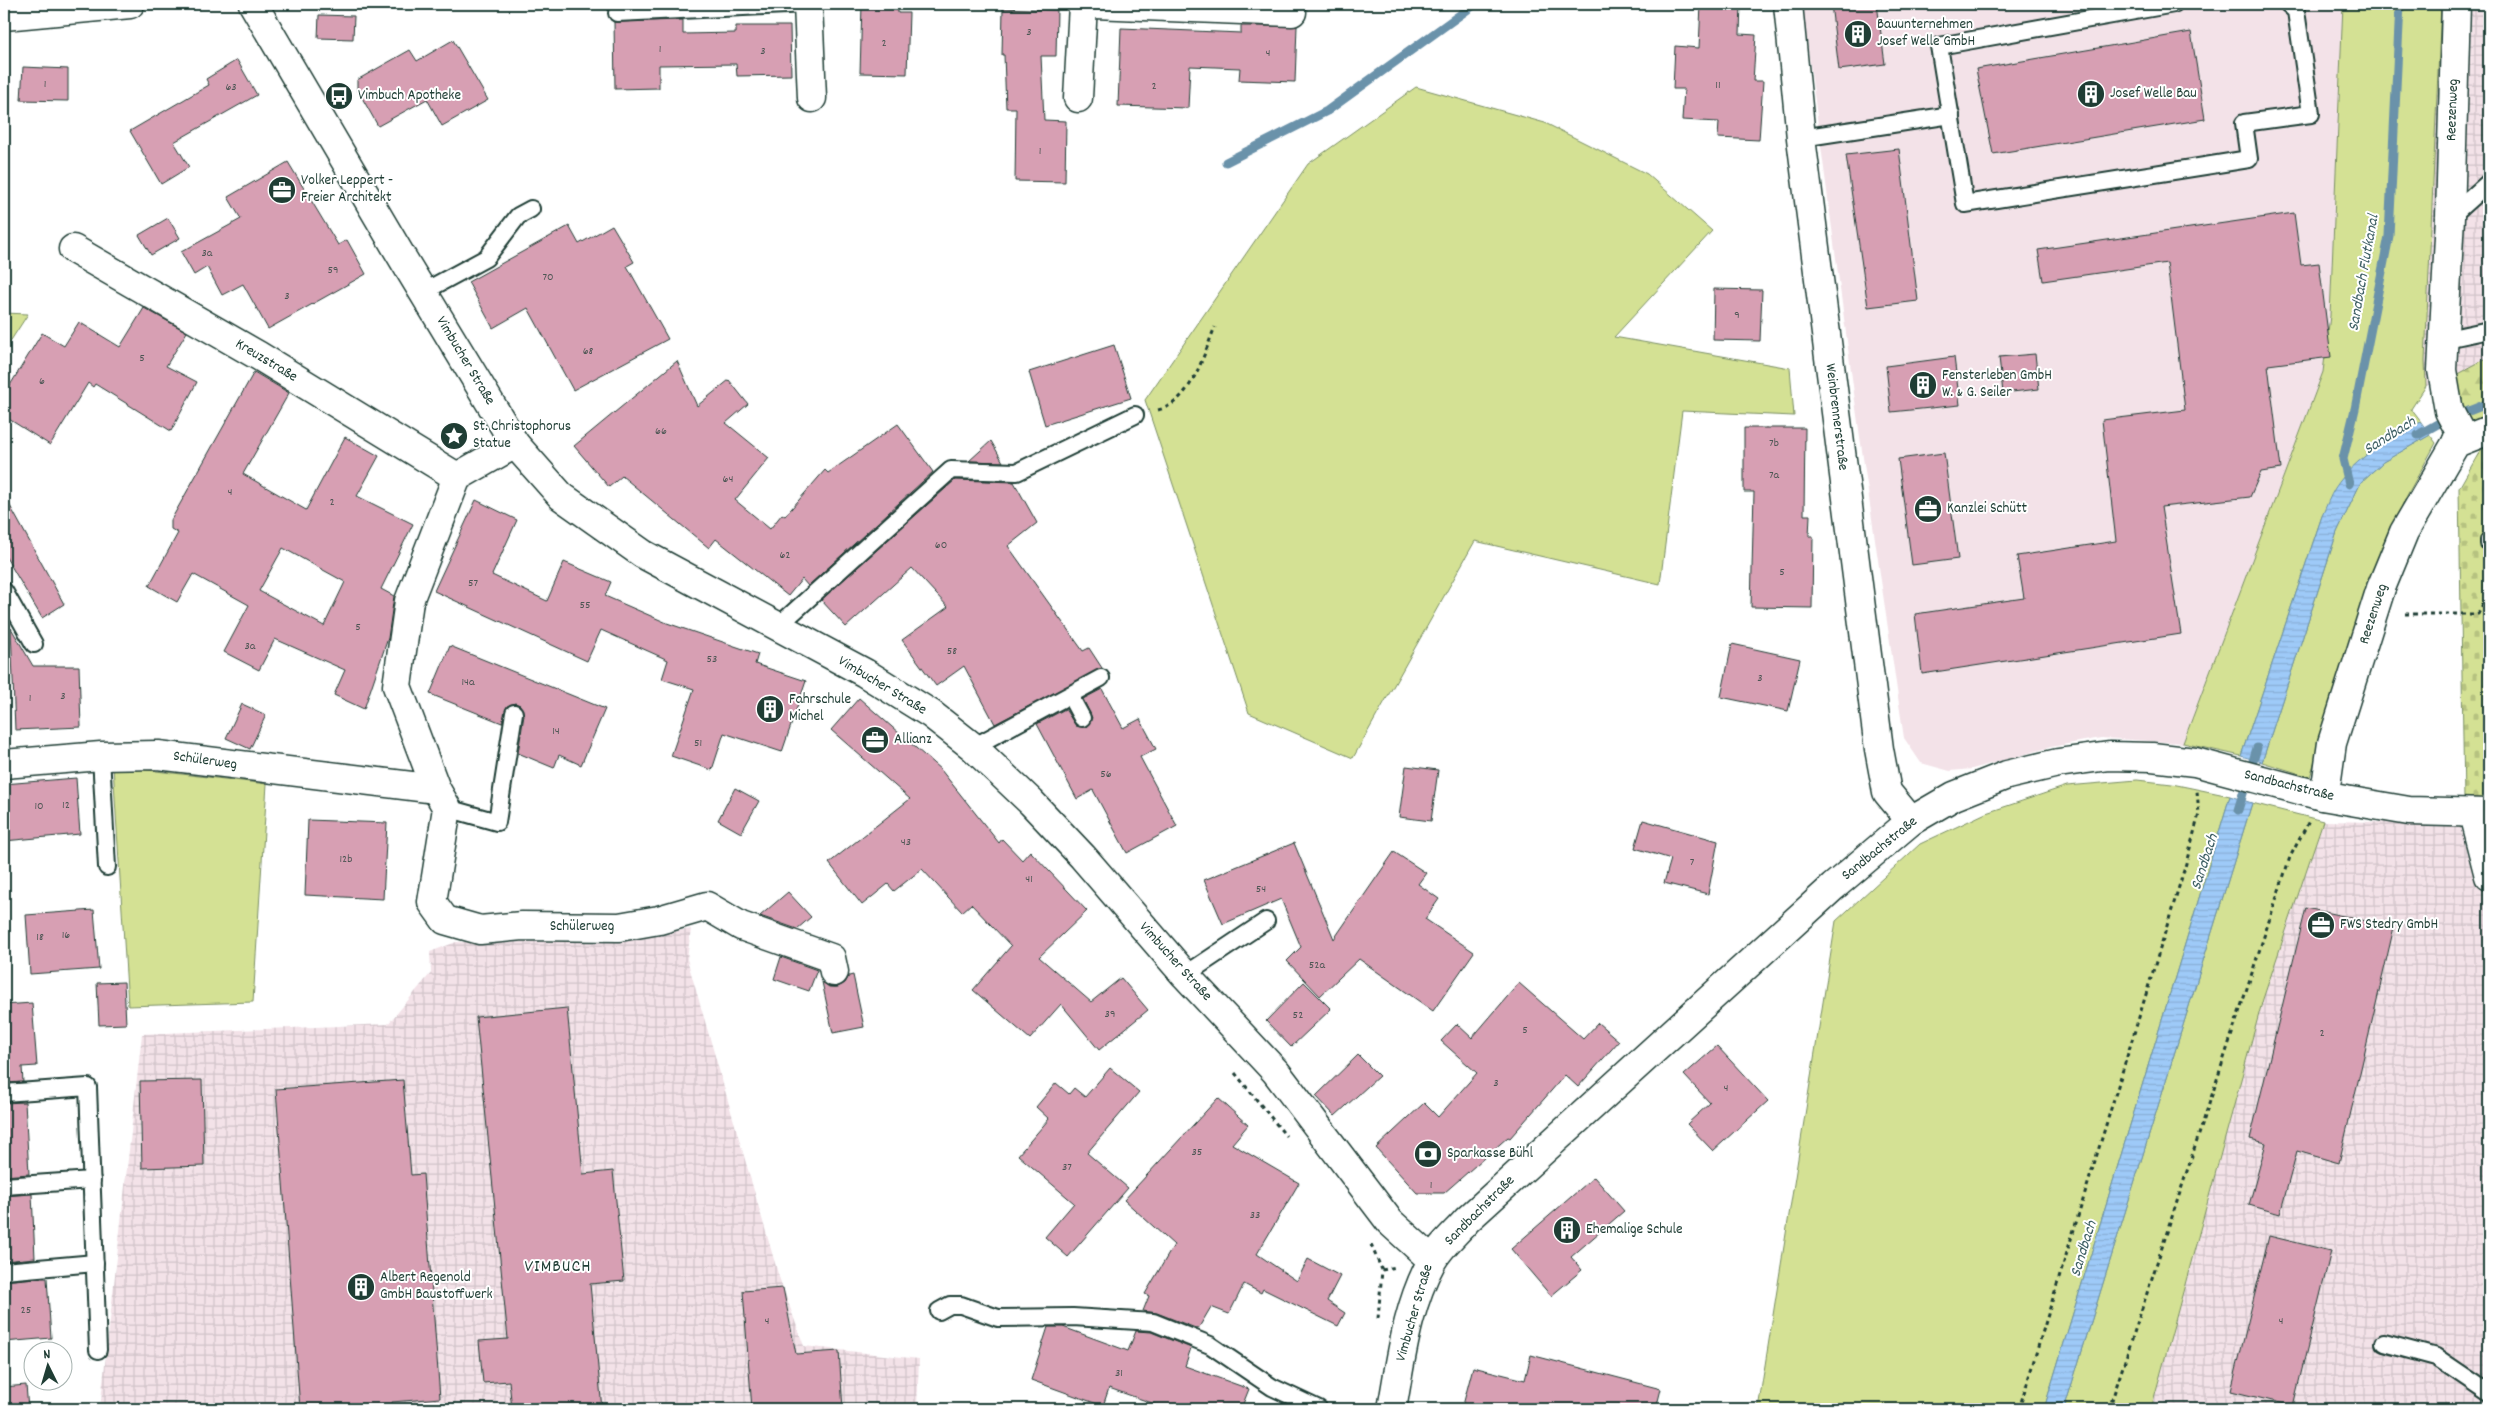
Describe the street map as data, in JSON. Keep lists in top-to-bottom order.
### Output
{
  "streets": {
    "street": [
      "Reezenweg",
      "Kreuzstraße",
      "Vimbucher Straße",
      "Weinbrennerstraße",
      "Schülerweg",
      "Sandbachstraße"
    ]
  },
  "crossings": [
    ["Reezenweg", "Sandbachstraße"],
    ["Kreuzstraße", "Schülerweg"],
    ["Vimbucher Straße", "Sandbachstraße"],
    ["Weinbrennerstraße", "Sandbachstraße"]
  ],
  "districts": ["VIMBUCH"],
  "water": ["Sandbach Flutkanal", "Sandbach"],
  "places": {
    "building": [
      "Bauunternehmen Josef Welle GmbH",
      "Josef Welle Bau",
      "Fensterleben GmbH W. & G. Seiler",
      "Fahrschule Michel",
      "Ehemalige Schule",
      "Albert Regenold GmbH Baustoffwerk"
    ],
    "bus stop": ["Vimbuch Apotheke"],
    "office": [
      "Volker Leppert - Freier Architekt",
      "Kanzlei Schütt",
      "Allianz",
      "FWS Stedry GmbH"
    ],
    "place": ["St. Christophorus Statue"],
    "bank": ["Sparkasse Bühl"]
  },
  "house_numbers": [
    "3",
    "2",
    "1",
    "3",
    "4",
    "1",
    "11",
    "2",
    "63",
    "1",
    "3a",
    "59",
    "70",
    "3",
    "9",
    "68",
    "5",
    "6",
    "66",
    "7b",
    "7a",
    "64",
    "4",
    "2",
    "60",
    "62",
    "5",
    "57",
    "55",
    "5",
    "3a",
    "58",
    "53",
    "3",
    "14a",
    "3",
    "1",
    "14",
    "51",
    "56",
    "12",
    "10",
    "43",
    "12b",
    "7",
    "41",
    "54",
    "16",
    "18",
    "52a",
    "39",
    "52",
    "5",
    "2",
    "3",
    "4",
    "35",
    "37",
    "1",
    "33",
    "25",
    "4",
    "4",
    "31"
  ],
  "north": "top"
}
